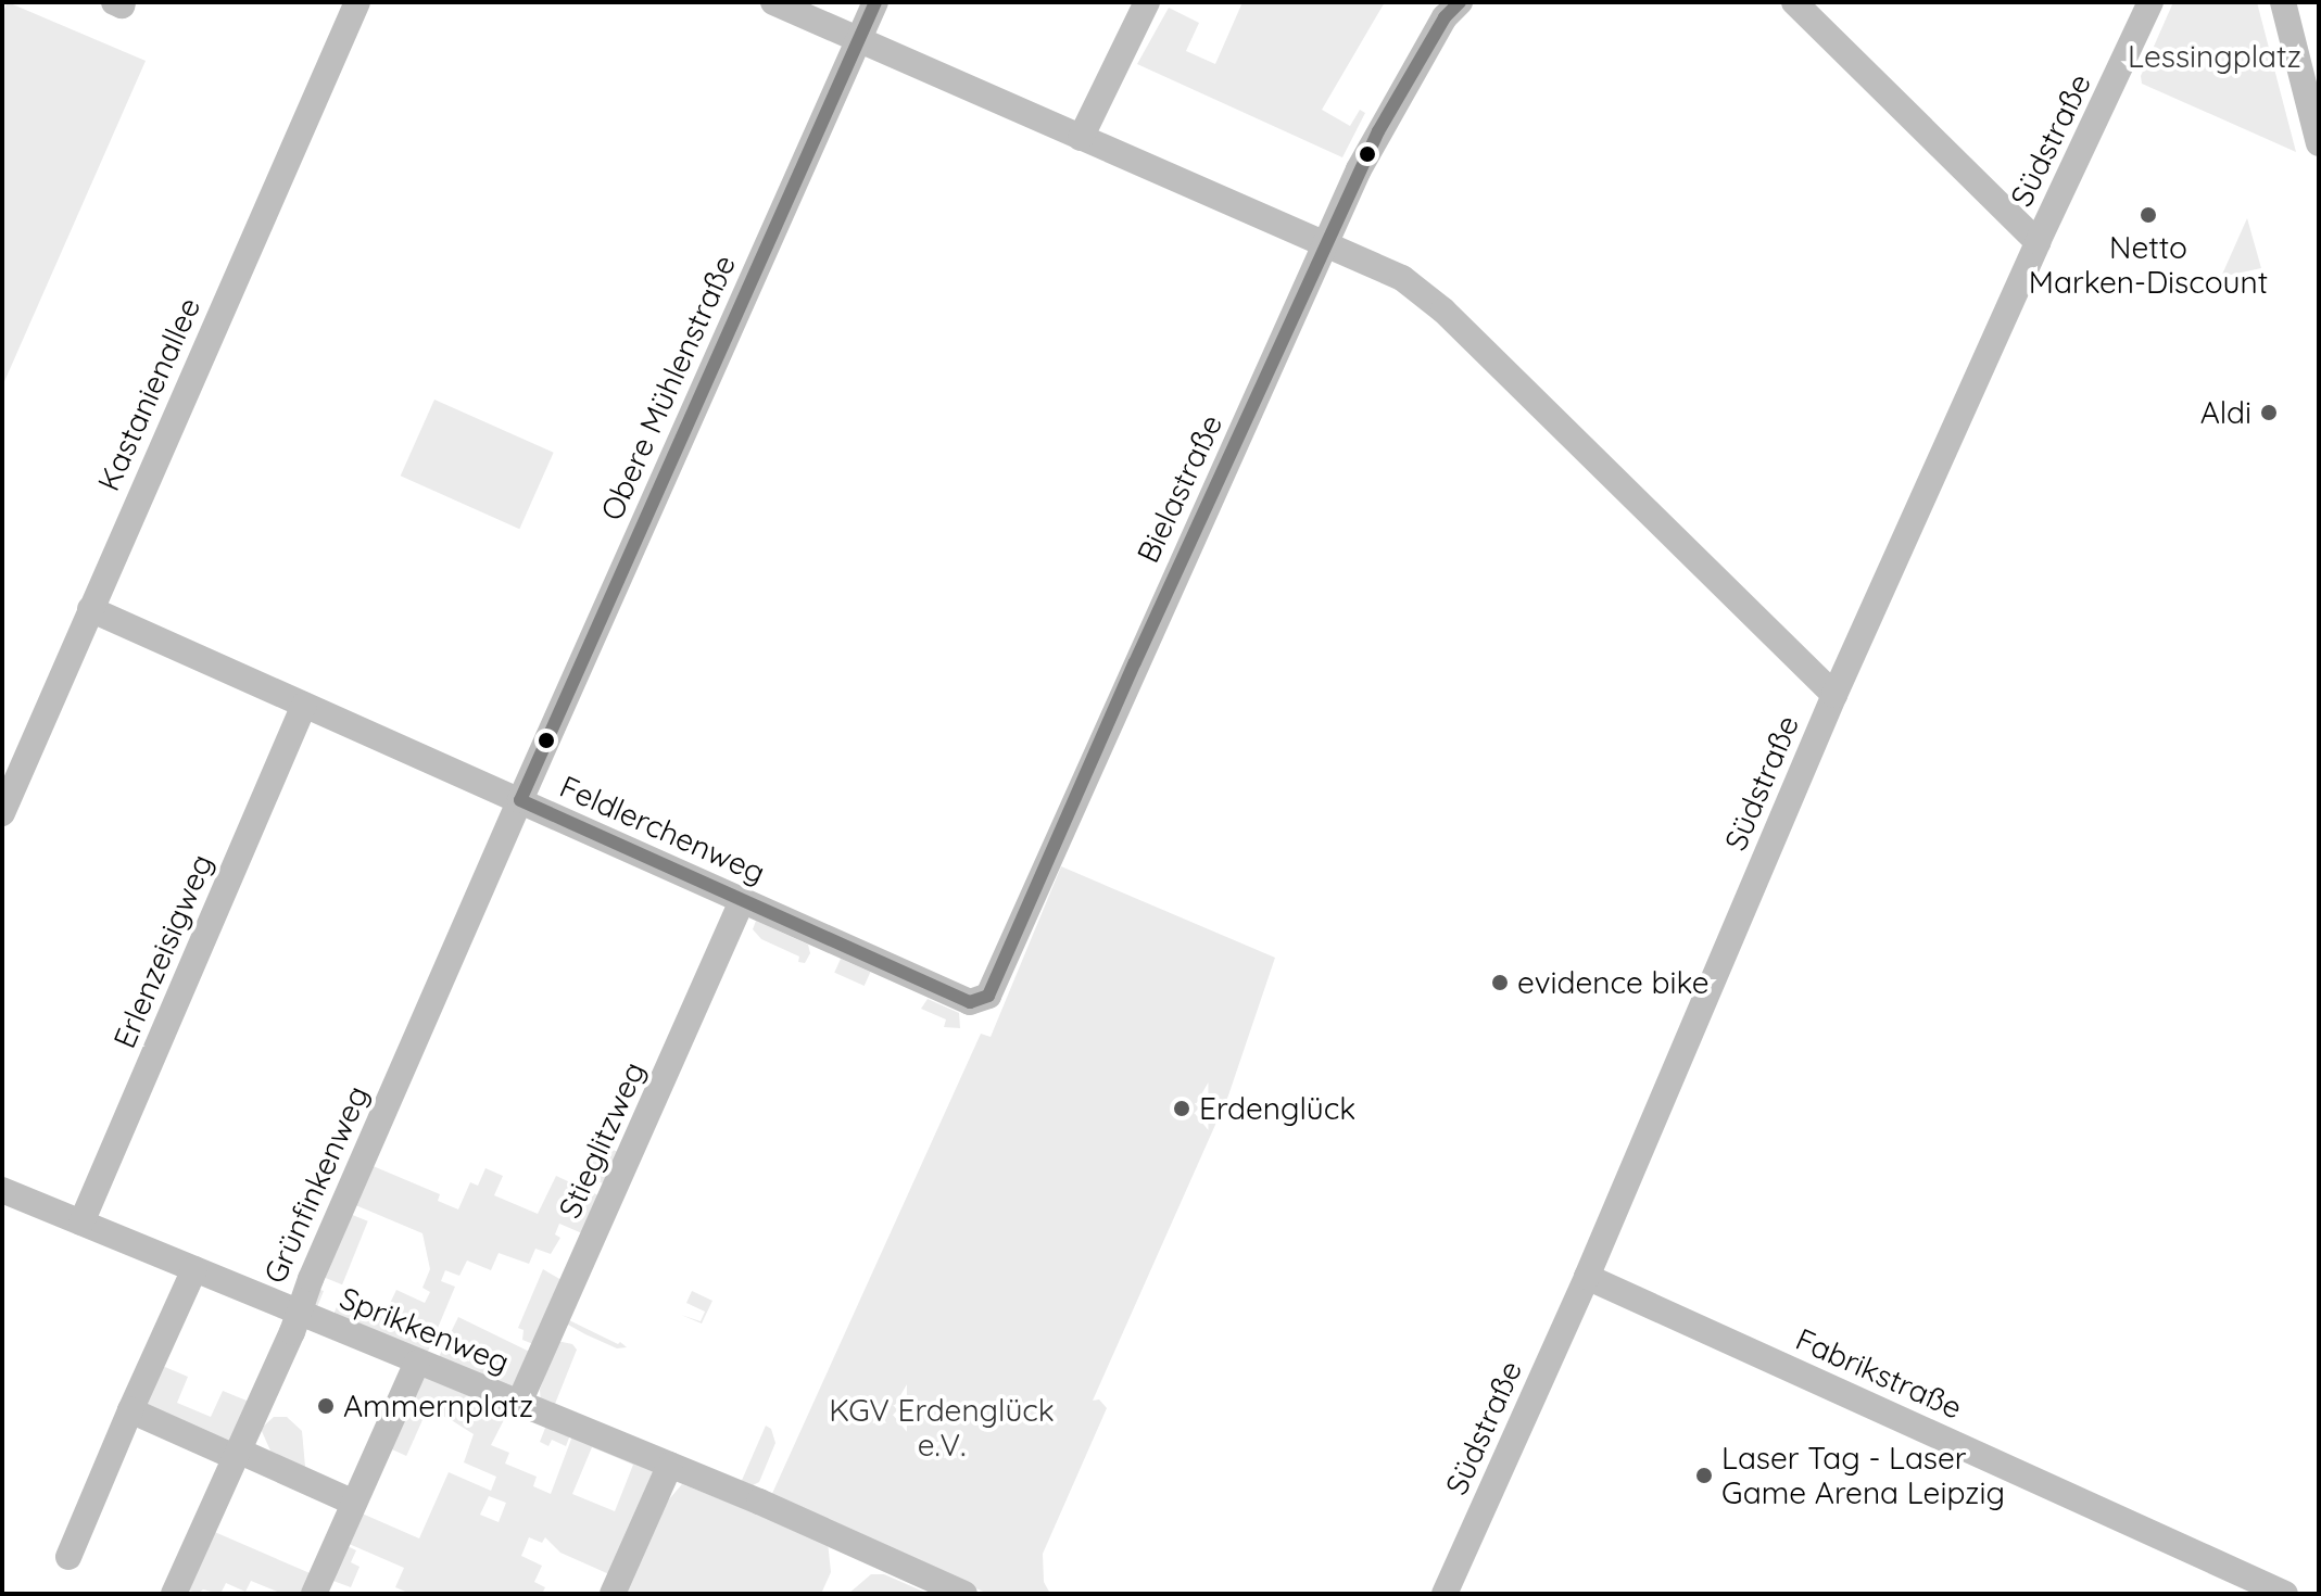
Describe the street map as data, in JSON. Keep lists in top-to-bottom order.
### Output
{
  "streets": {
    "street": [
      "Südstraße",
      "Obere Mühlenstraße",
      "Kastanienallee",
      "Bielastraße",
      "Feldlerchenweg",
      "Erlenzeisigweg",
      "Stieglitzweg",
      "Grünfinkenweg",
      "Sprikkenweg",
      "Fabrikstraße"
    ]
  },
  "crossings": [
    ["Südstraße", "Fabrikstraße"],
    ["Obere Mühlenstraße", "Feldlerchenweg"],
    ["Obere Mühlenstraße", "Grünfinkenweg"],
    ["Kastanienallee", "Feldlerchenweg"],
    ["Bielastraße", "Feldlerchenweg"],
    ["Feldlerchenweg", "Erlenzeisigweg"],
    ["Feldlerchenweg", "Stieglitzweg"],
    ["Feldlerchenweg", "Grünfinkenweg"],
    ["Erlenzeisigweg", "Sprikkenweg"],
    ["Stieglitzweg", "Sprikkenweg"],
    ["Grünfinkenweg", "Sprikkenweg"]
  ],
  "parks": ["Lessingplatz", "KGV Erdenglück e.V."],
  "places": [
    "Netto Marken-Discount",
    "Aldi",
    "evidence bike",
    "Erdenglück",
    "Ammernplatz",
    "Laser Tag - Laser Game Arena Leipzig"
  ]
}
